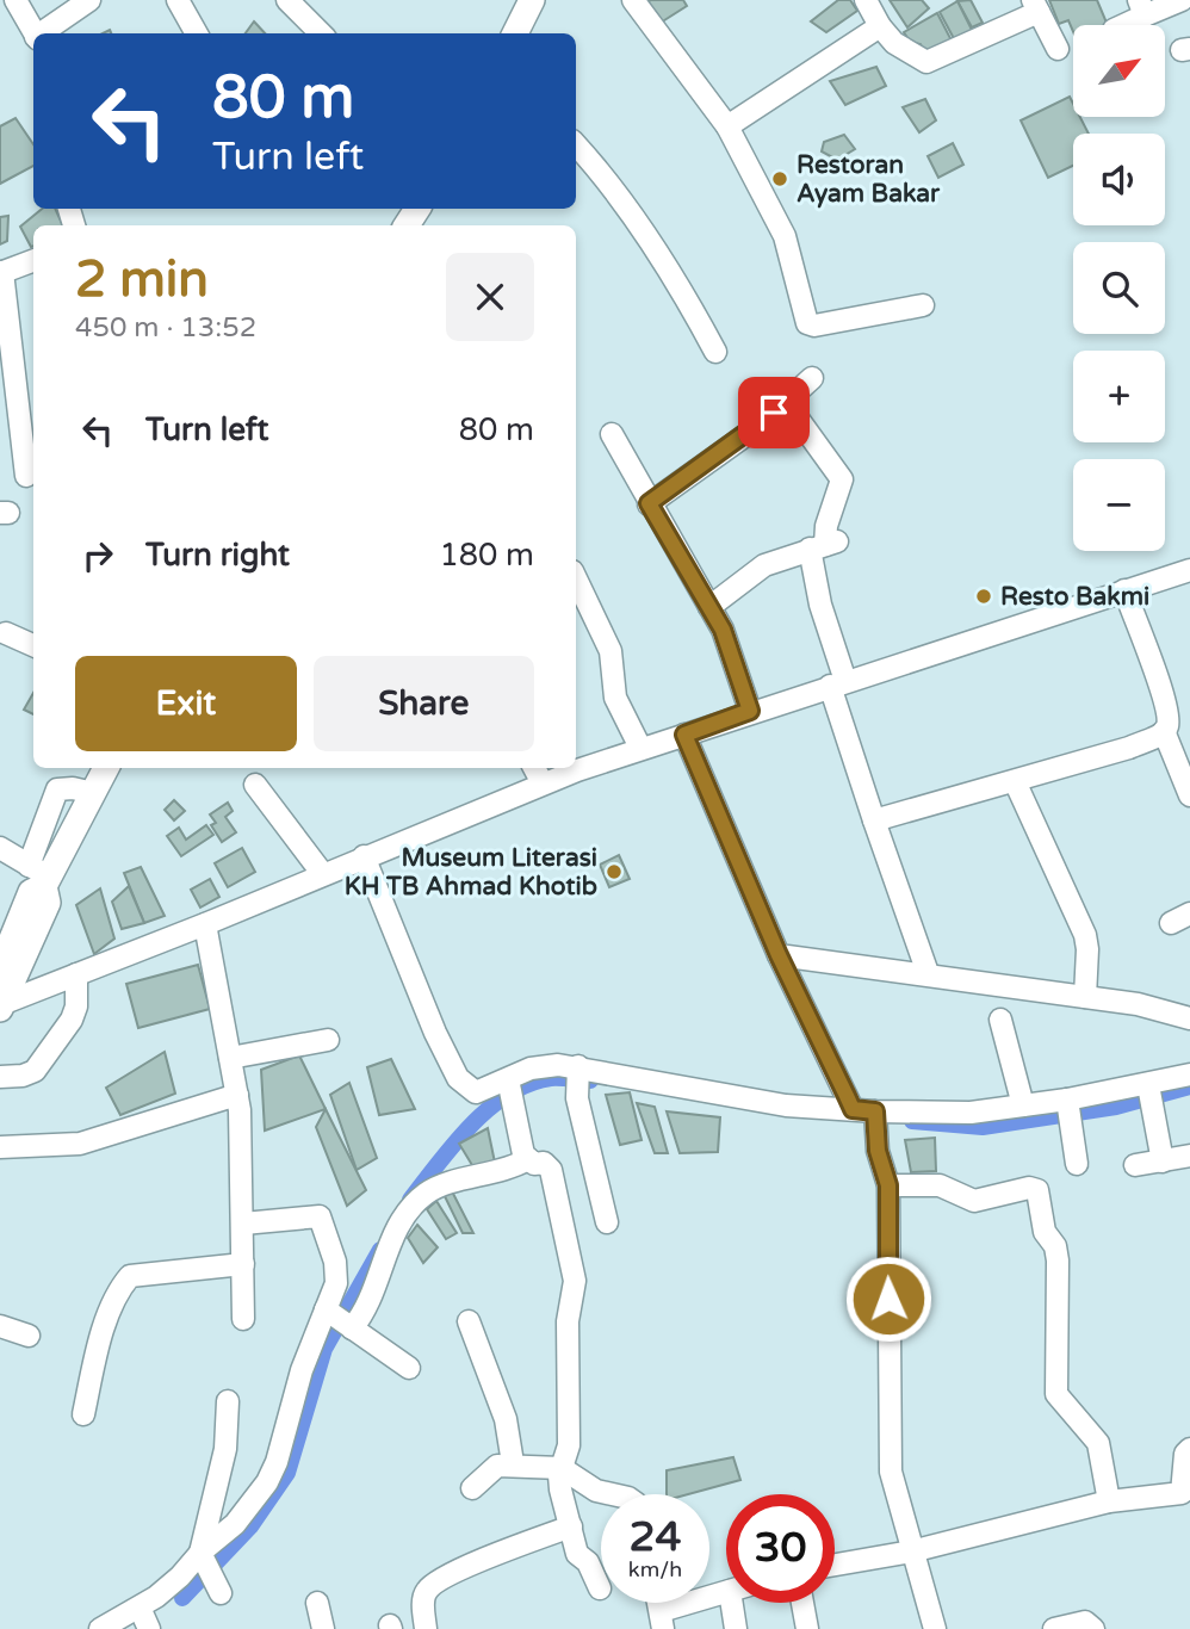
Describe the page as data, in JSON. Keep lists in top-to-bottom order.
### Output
{
  "places": ["Restoran Ayam Bakar", "Resto Bakmi", "Museum Literasi KH TB Ahmad Khotib"],
  "north": "top right",
  "page": {
    "map_buttons": ["+", "−"],
    "turn": ["80 m", "Turn left"],
    "heading": ["2 min", "450 m · 13:52"],
    "list": [
      {
        "name": "Turn left",
        "value": "80 m"
      },
      {
        "name": "Turn right",
        "value": "180 m"
      }
    ],
    "buttons": ["Exit", "Share"],
    "speed": "24 km/h",
    "limit": "30"
  }
}
